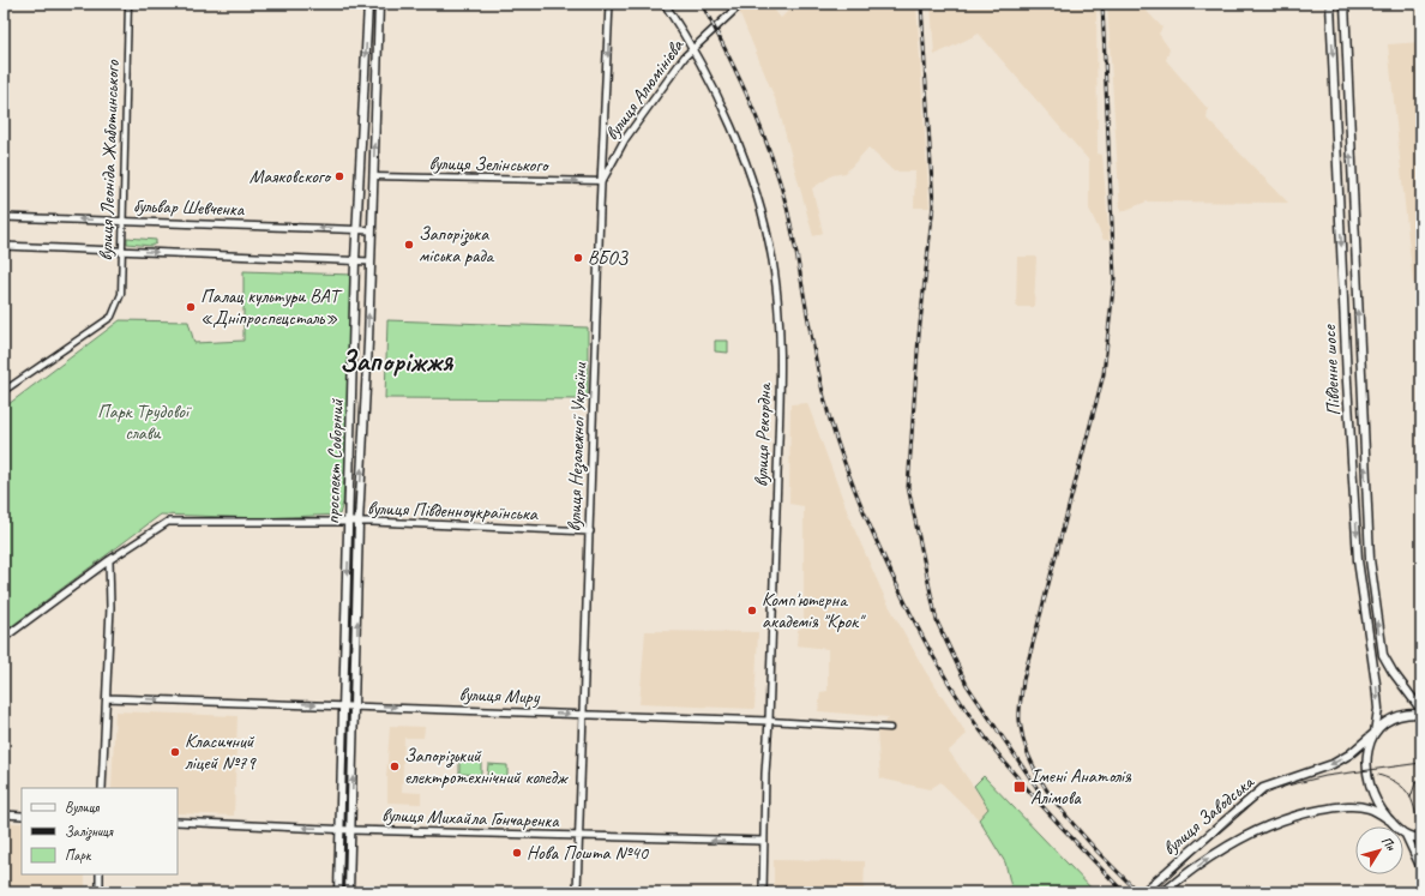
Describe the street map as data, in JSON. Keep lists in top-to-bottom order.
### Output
{
  "streets": {
    "main road": ["Південне шосе", "проспект Соборний", "вулиця Заводська"],
    "street": [
      "вулиця Алюмінієва",
      "вулиця Леоніда Жаботинського",
      "вулиця Зелінського",
      "бульвар Шевченка",
      "вулиця Рекордна",
      "вулиця Незалежної України",
      "вулиця Південноукраїнська",
      "вулиця Миру",
      "вулиця Михайла Гончаренка"
    ]
  },
  "crossings": [
    ["вулиця Алюмінієва", "вулиця Зелінського"],
    ["вулиця Алюмінієва", "вулиця Рекордна"],
    ["вулиця Алюмінієва", "вулиця Незалежної України"],
    ["вулиця Леоніда Жаботинського", "бульвар Шевченка"],
    ["вулиця Зелінського", "вулиця Незалежної України"],
    ["вулиця Зелінського", "проспект Соборний"],
    ["бульвар Шевченка", "проспект Соборний"],
    ["Південне шосе", "вулиця Заводська"],
    ["вулиця Рекордна", "вулиця Миру"],
    ["вулиця Рекордна", "вулиця Михайла Гончаренка"],
    ["вулиця Незалежної України", "вулиця Південноукраїнська"],
    ["вулиця Незалежної України", "вулиця Миру"],
    ["вулиця Незалежної України", "вулиця Михайла Гончаренка"],
    ["проспект Соборний", "вулиця Південноукраїнська"],
    ["проспект Соборний", "вулиця Миру"],
    ["проспект Соборний", "вулиця Михайла Гончаренка"]
  ],
  "one_way": ["вулиця Зелінського", "вулиця Миру", "вулиця Михайла Гончаренка"],
  "districts": ["Запоріжжя"],
  "parks": ["Парк Трудової слави"],
  "places": {
    "other": [
      "Маяковского",
      "Запорізька міська рада",
      "ВБОЗ",
      "Палац культури ВАТ «Дніпроспецсталь»",
      "Комп'ютерна академія \"Крок\"",
      "Класичний ліцей №79",
      "Запорізький електротехнічний коледж",
      "Нова Пошта №40"
    ],
    "transit": ["Імені Анатолія Алімова"]
  },
  "legend": ["Вулиця", "Залізниця", "Парк"],
  "north": "top right"
}
